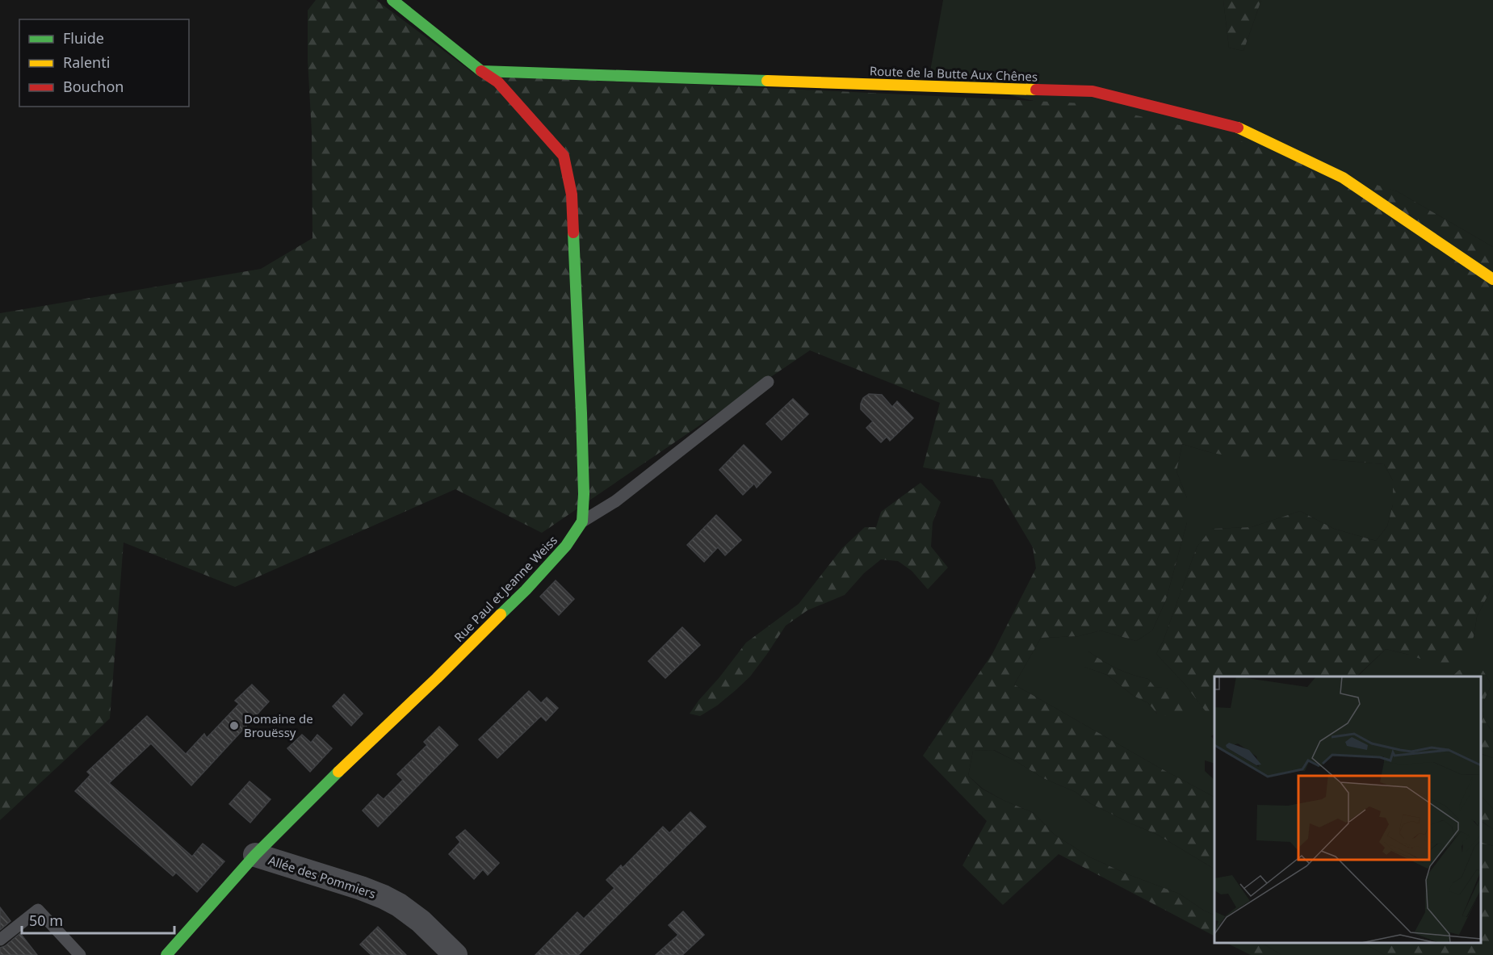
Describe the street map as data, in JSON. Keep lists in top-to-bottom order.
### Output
{
  "streets": {
    "street": ["Route de la Butte Aux Chênes", "Rue Paul et Jeanne Weiss", "Allée des Pommiers"]
  },
  "crossings": [
    ["Rue Paul et Jeanne Weiss", "Allée des Pommiers"]
  ],
  "places": ["Domaine de Brouëssy"],
  "legend": ["Fluide", "Ralenti", "Bouchon"],
  "scale_bar": "50 m"
}
